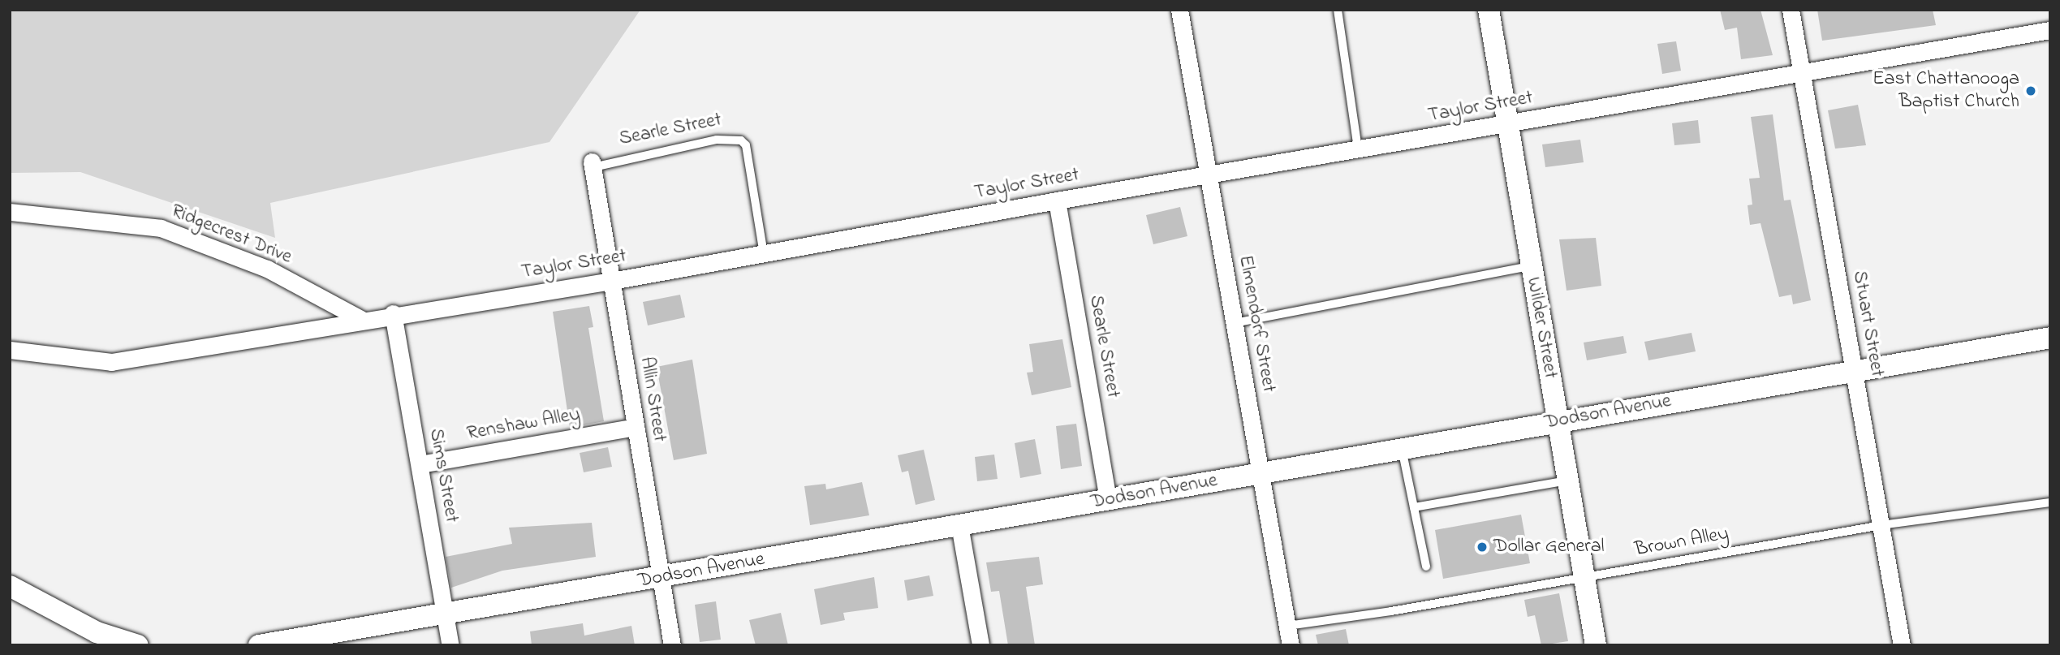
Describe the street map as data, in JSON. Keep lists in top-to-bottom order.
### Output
{
  "streets": {
    "street": [
      "Taylor Street",
      "Searle Street",
      "Ridgecrest Drive",
      "Elmendorf Street",
      "Stuart Street",
      "Wilder Street",
      "Allin Street",
      "Dodson Avenue",
      "Renshaw Alley",
      "Sims Street"
    ],
    "lane": ["Brown Alley"]
  },
  "crossings": [
    ["Taylor Street", "Searle Street"],
    ["Taylor Street", "Ridgecrest Drive"],
    ["Taylor Street", "Elmendorf Street"],
    ["Taylor Street", "Stuart Street"],
    ["Taylor Street", "Wilder Street"],
    ["Taylor Street", "Allin Street"],
    ["Taylor Street", "Sims Street"],
    ["Searle Street", "Allin Street"],
    ["Searle Street", "Dodson Avenue"],
    ["Elmendorf Street", "Dodson Avenue"],
    ["Elmendorf Street", "Brown Alley"],
    ["Stuart Street", "Dodson Avenue"],
    ["Stuart Street", "Brown Alley"],
    ["Wilder Street", "Dodson Avenue"],
    ["Wilder Street", "Brown Alley"],
    ["Allin Street", "Dodson Avenue"],
    ["Allin Street", "Renshaw Alley"],
    ["Dodson Avenue", "Sims Street"],
    ["Renshaw Alley", "Sims Street"]
  ],
  "places": ["East Chattanooga Baptist Church", "Dollar General"]
}
